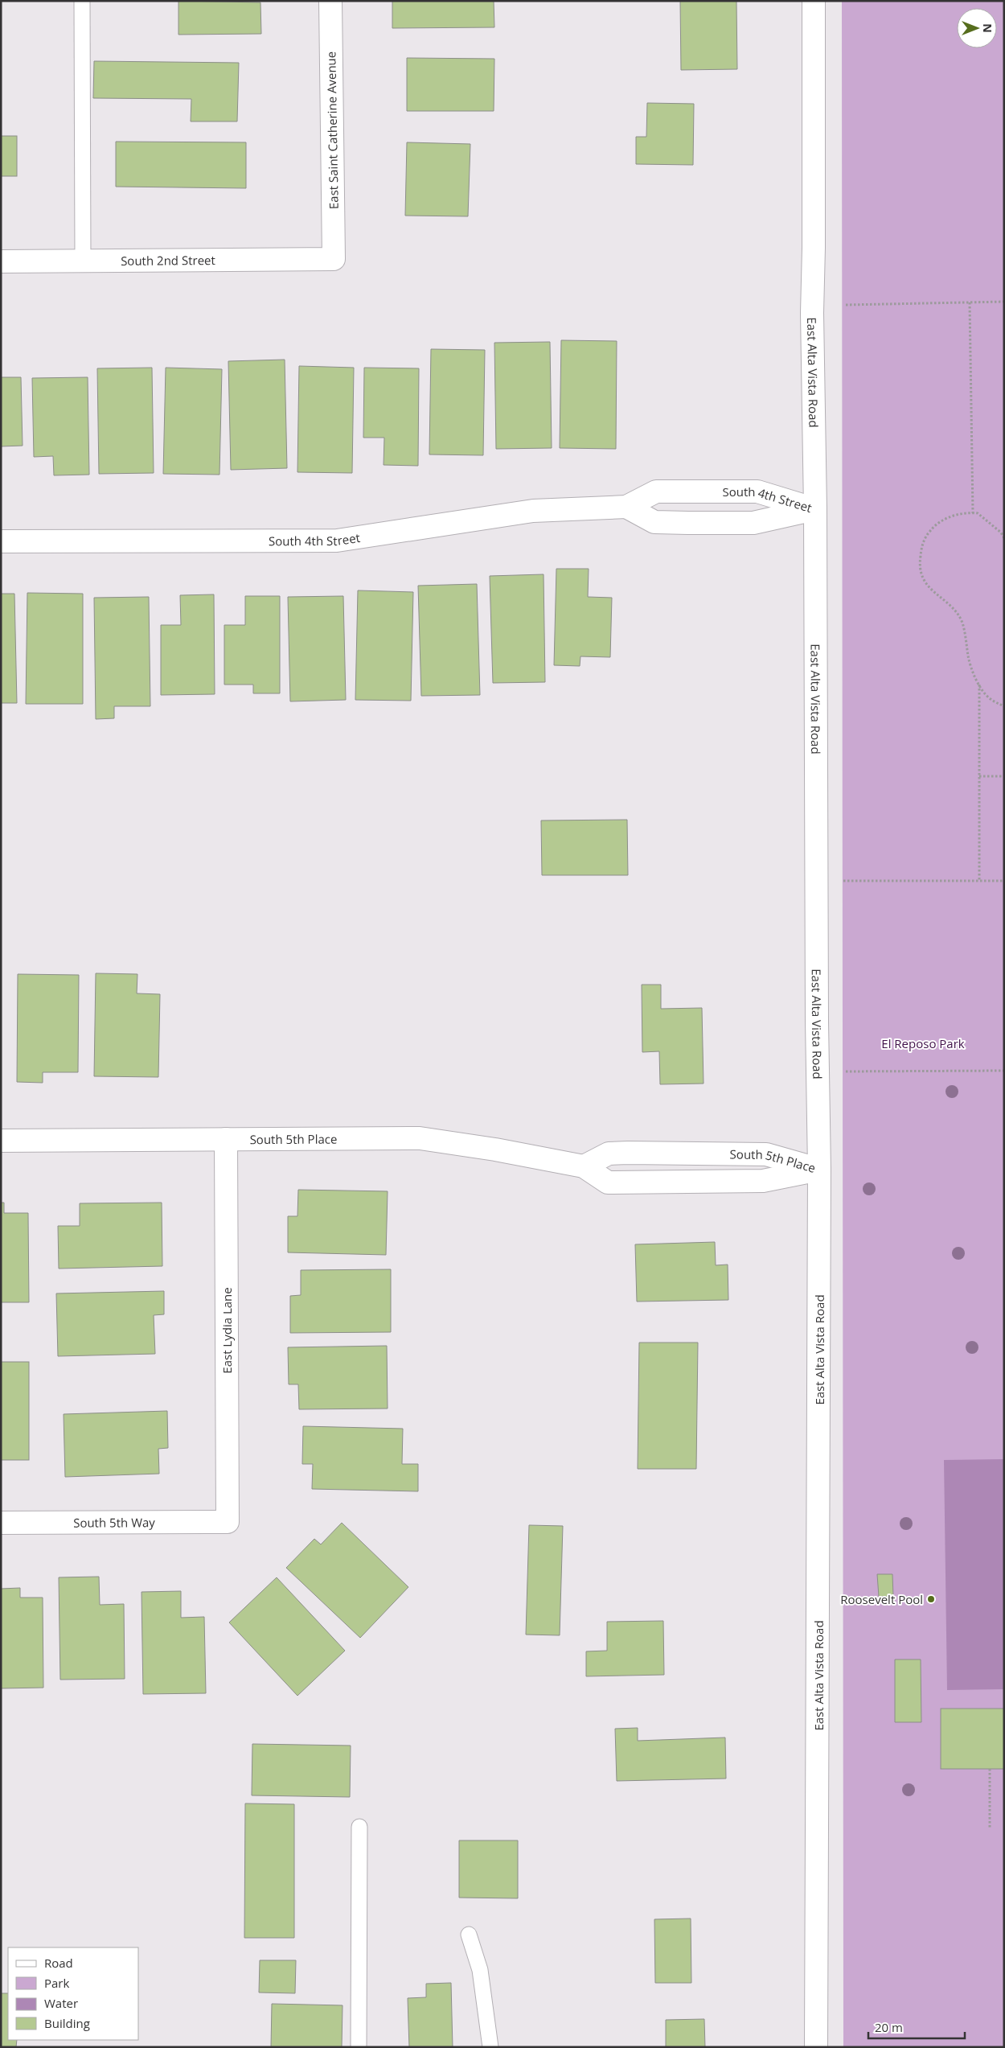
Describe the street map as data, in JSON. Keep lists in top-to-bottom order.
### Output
{
  "streets": {
    "street": [
      "East Saint Catherine Avenue",
      "South 2nd Street",
      "East Alta Vista Road",
      "South 4th Street",
      "South 5th Place",
      "East Lydia Lane",
      "South 5th Way"
    ]
  },
  "crossings": [
    ["East Saint Catherine Avenue", "South 2nd Street"],
    ["East Alta Vista Road", "South 4th Street"],
    ["East Alta Vista Road", "South 5th Place"],
    ["South 5th Place", "East Lydia Lane"],
    ["East Lydia Lane", "South 5th Way"]
  ],
  "parks": ["El Reposo Park"],
  "places": ["Roosevelt Pool"],
  "legend": [
    "Road",
    "Park",
    "Water",
    "Building"
  ],
  "scale_bar": "20 m",
  "north": "right"
}
